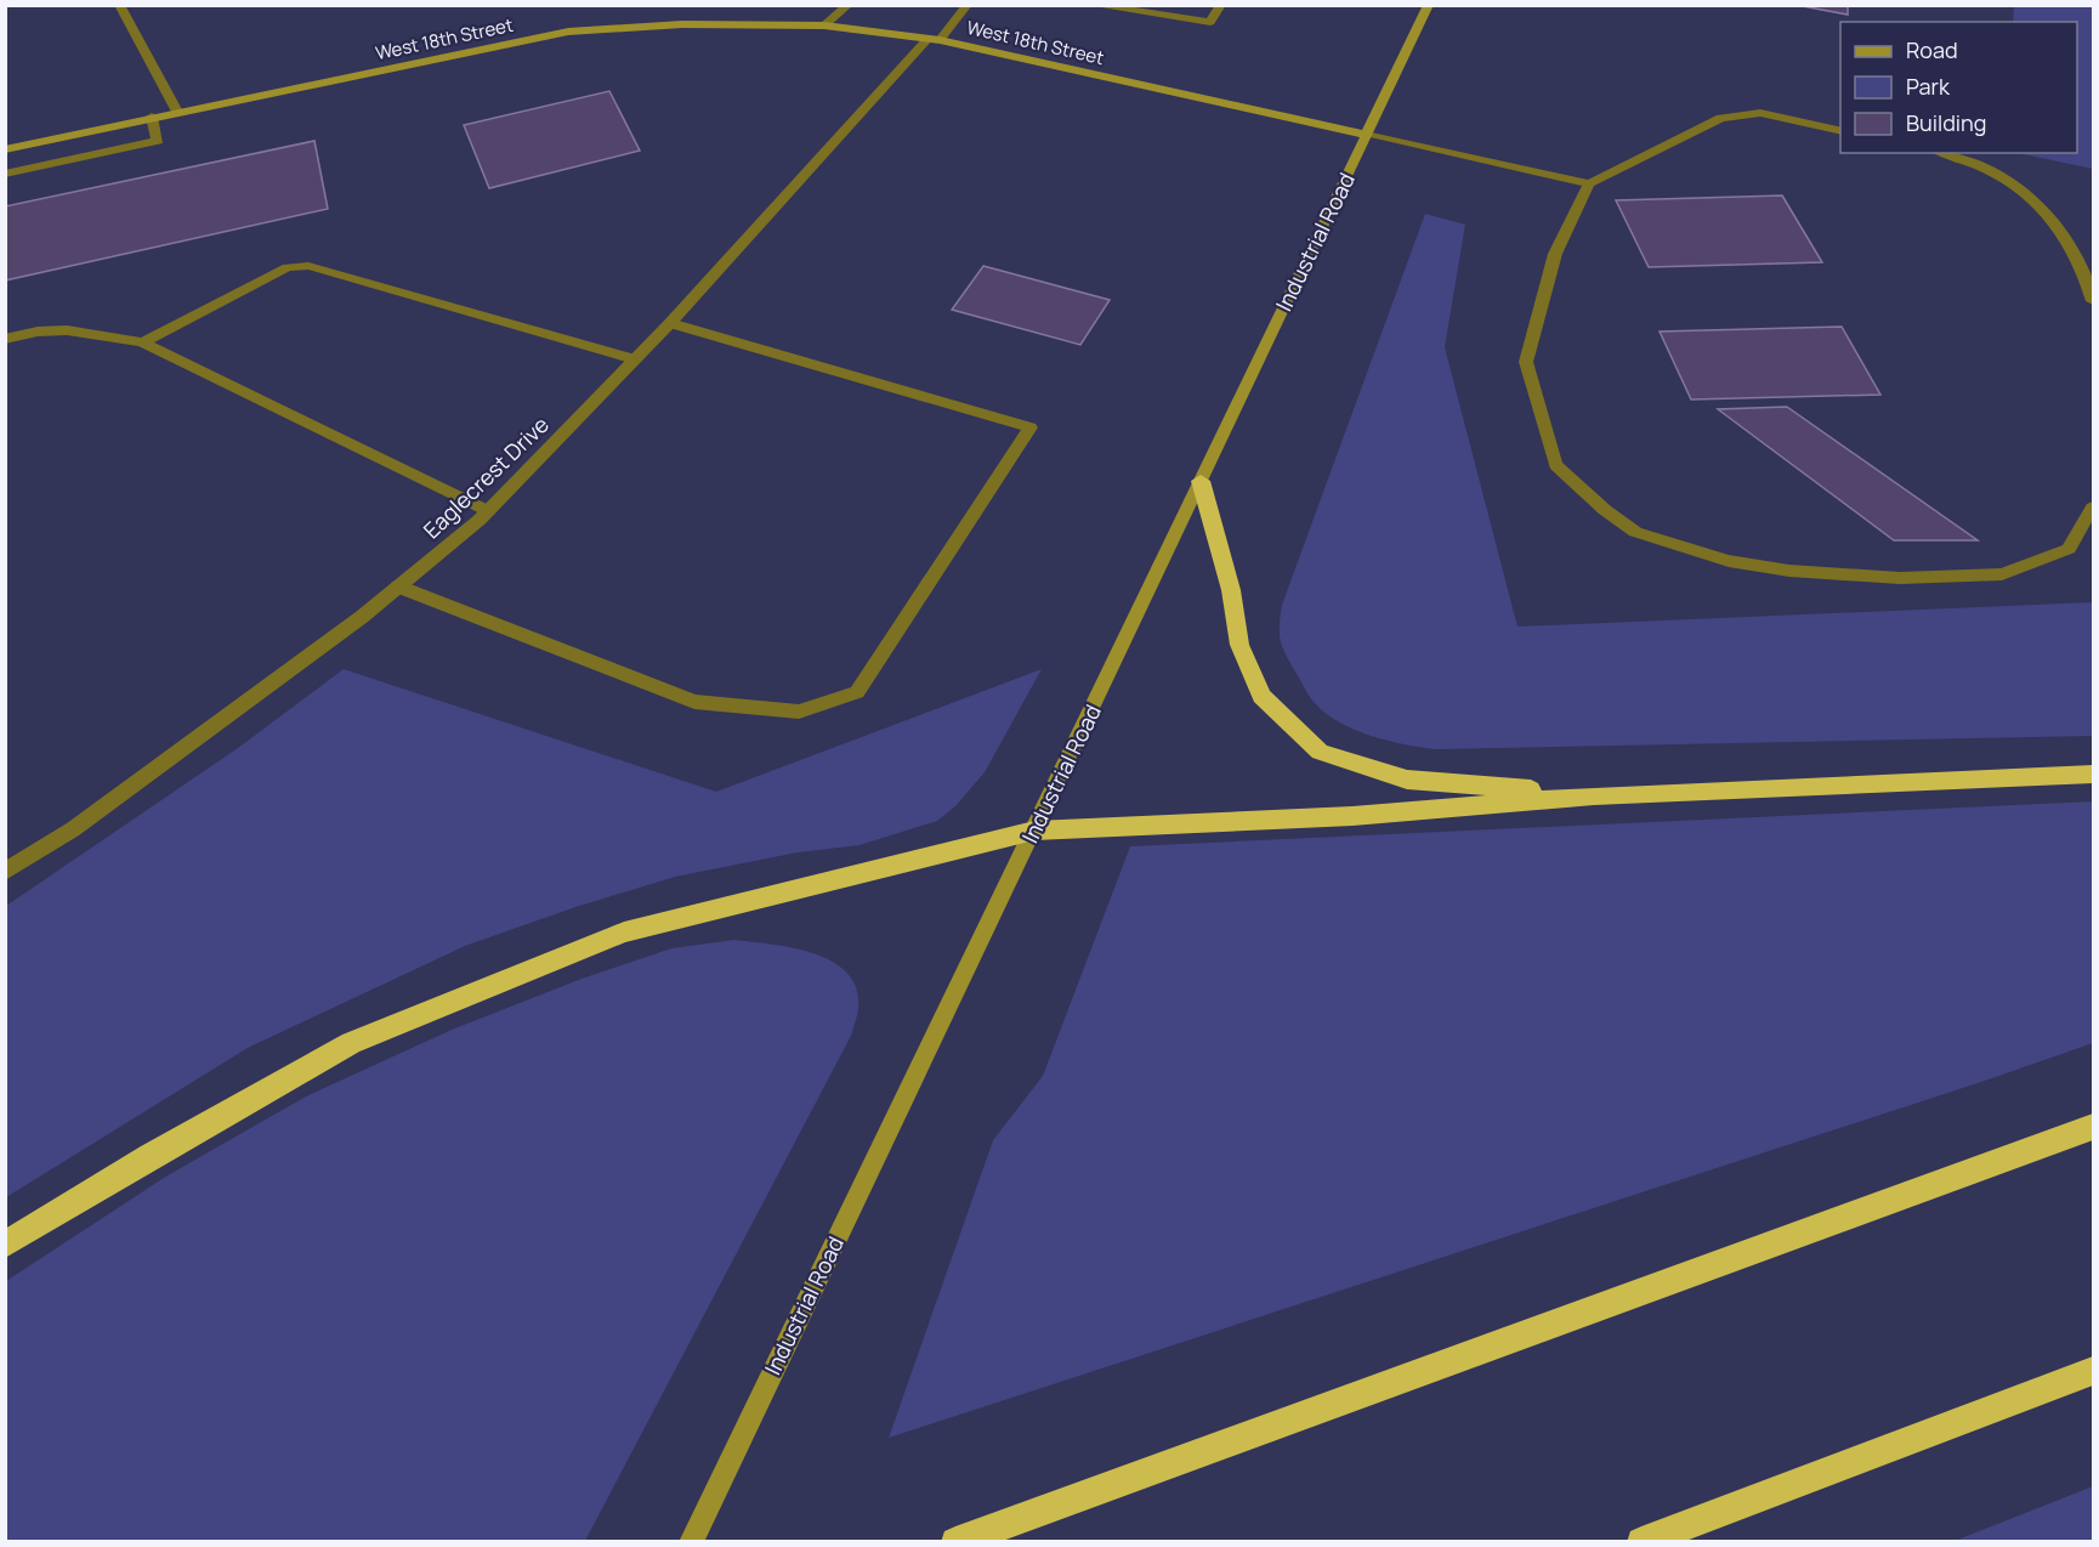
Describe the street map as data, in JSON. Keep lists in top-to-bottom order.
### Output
{
  "streets": {
    "street": ["West 18th Street", "Industrial Road", "Eaglecrest Drive"]
  },
  "crossings": [
    ["West 18th Street", "Industrial Road"],
    ["West 18th Street", "Eaglecrest Drive"]
  ],
  "legend": ["Road", "Park", "Building"]
}
